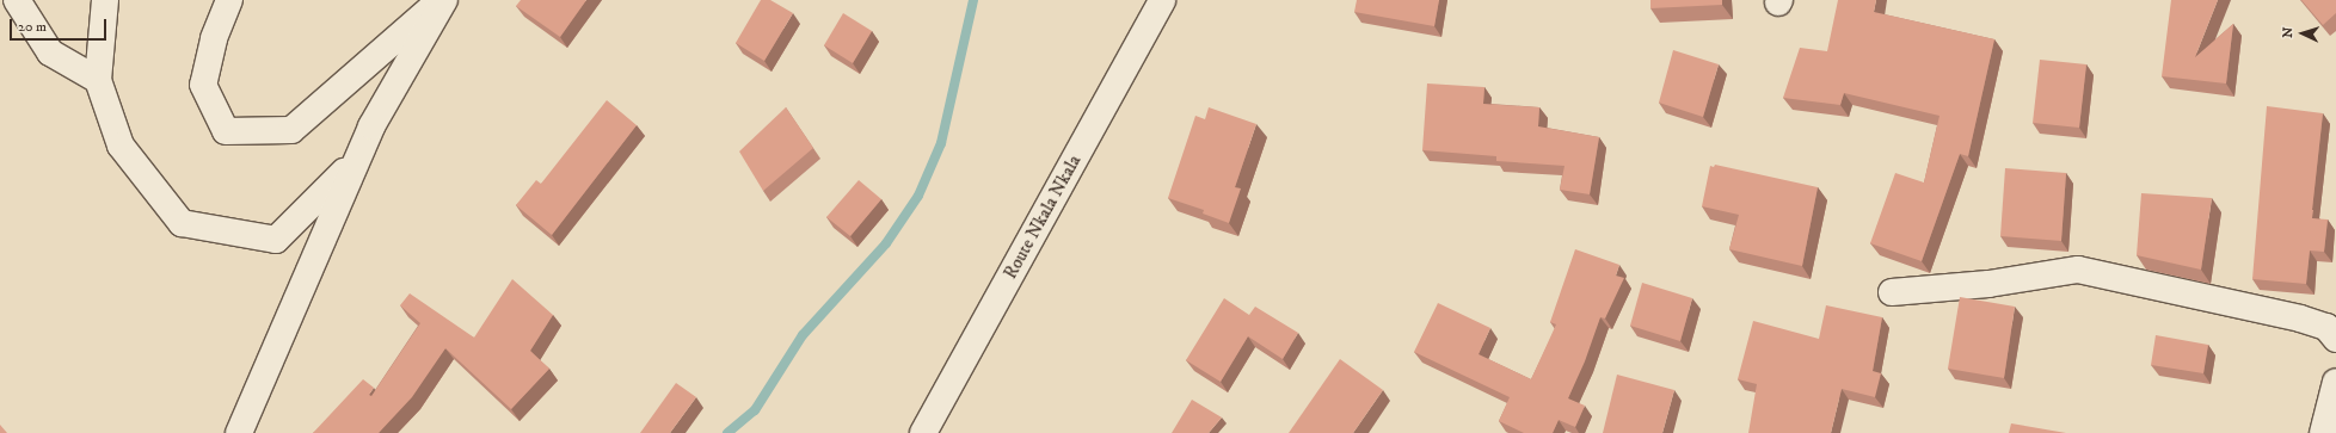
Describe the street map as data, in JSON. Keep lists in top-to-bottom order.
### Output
{
  "streets": {
    "street": ["Route Nkala Nkala"]
  },
  "scale_bar": "20 m",
  "north": "left"
}
